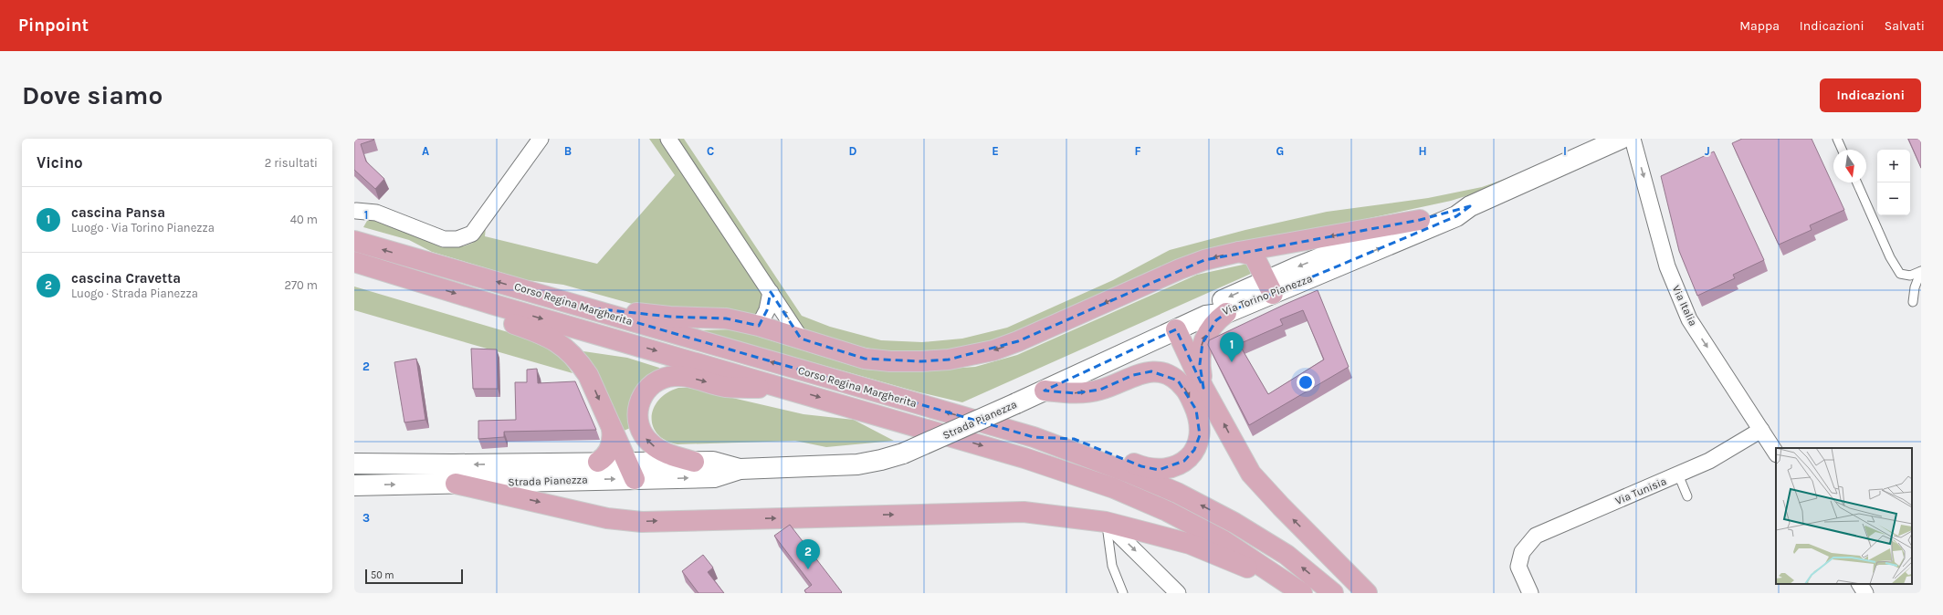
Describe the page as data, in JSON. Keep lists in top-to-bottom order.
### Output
{
  "streets": {
    "main road": ["Via Torino Pianezza", "Corso Regina Margherita", "Strada Pianezza"],
    "street": ["Via Italia", "Via Tunisia"]
  },
  "crossings": [
    ["Via Torino Pianezza", "Strada Pianezza"],
    ["Via Italia", "Via Tunisia"]
  ],
  "one_way": ["Via Italia"],
  "scale_bar": "50 m",
  "north": "bottom",
  "page": {
    "header": "Pinpoint",
    "nav": ["Mappa", "Indicazioni", "Salvati"],
    "buttons": "Indicazioni",
    "title": "Dove siamo",
    "heading": ["Vicino", "2 risultati"],
    "map_buttons": ["+", "−"],
    "list": [
      {
        "mark": "1",
        "name": "cascina Pansa",
        "note": "Luogo · Via Torino Pianezza",
        "value": "40 m"
      },
      {
        "mark": "2",
        "name": "cascina Cravetta",
        "note": "Luogo · Strada Pianezza",
        "value": "270 m"
      }
    ],
    "pins": ["1", "2"],
    "scale": "50 m"
  },
  "grid": {
    "columns": [
      "A",
      "B",
      "C",
      "D",
      "E",
      "F",
      "G",
      "H",
      "I",
      "J"
    ],
    "rows": ["1", "2", "3"]
  }
}
